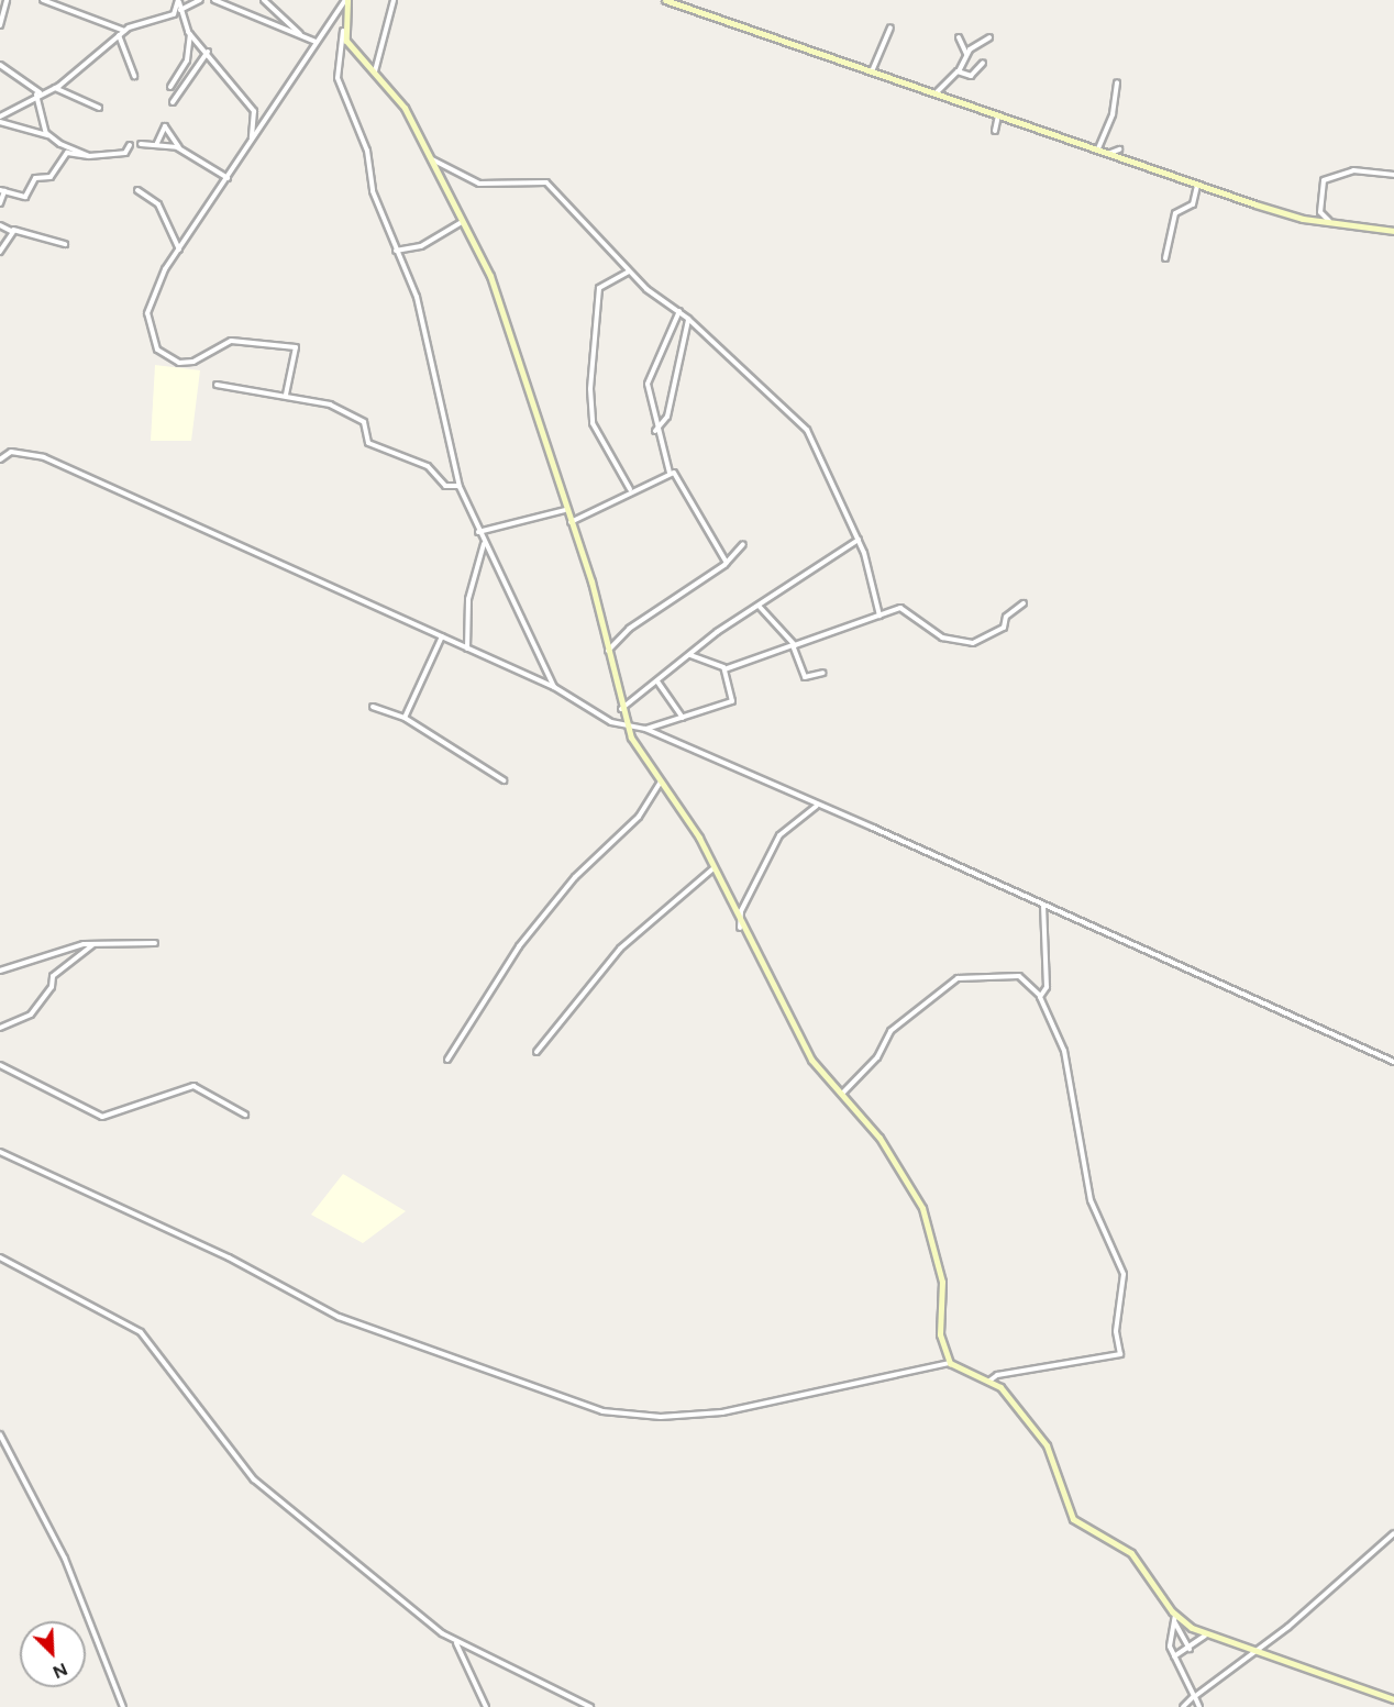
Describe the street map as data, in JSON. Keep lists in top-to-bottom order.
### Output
{
  "north": "bottom right"
}
